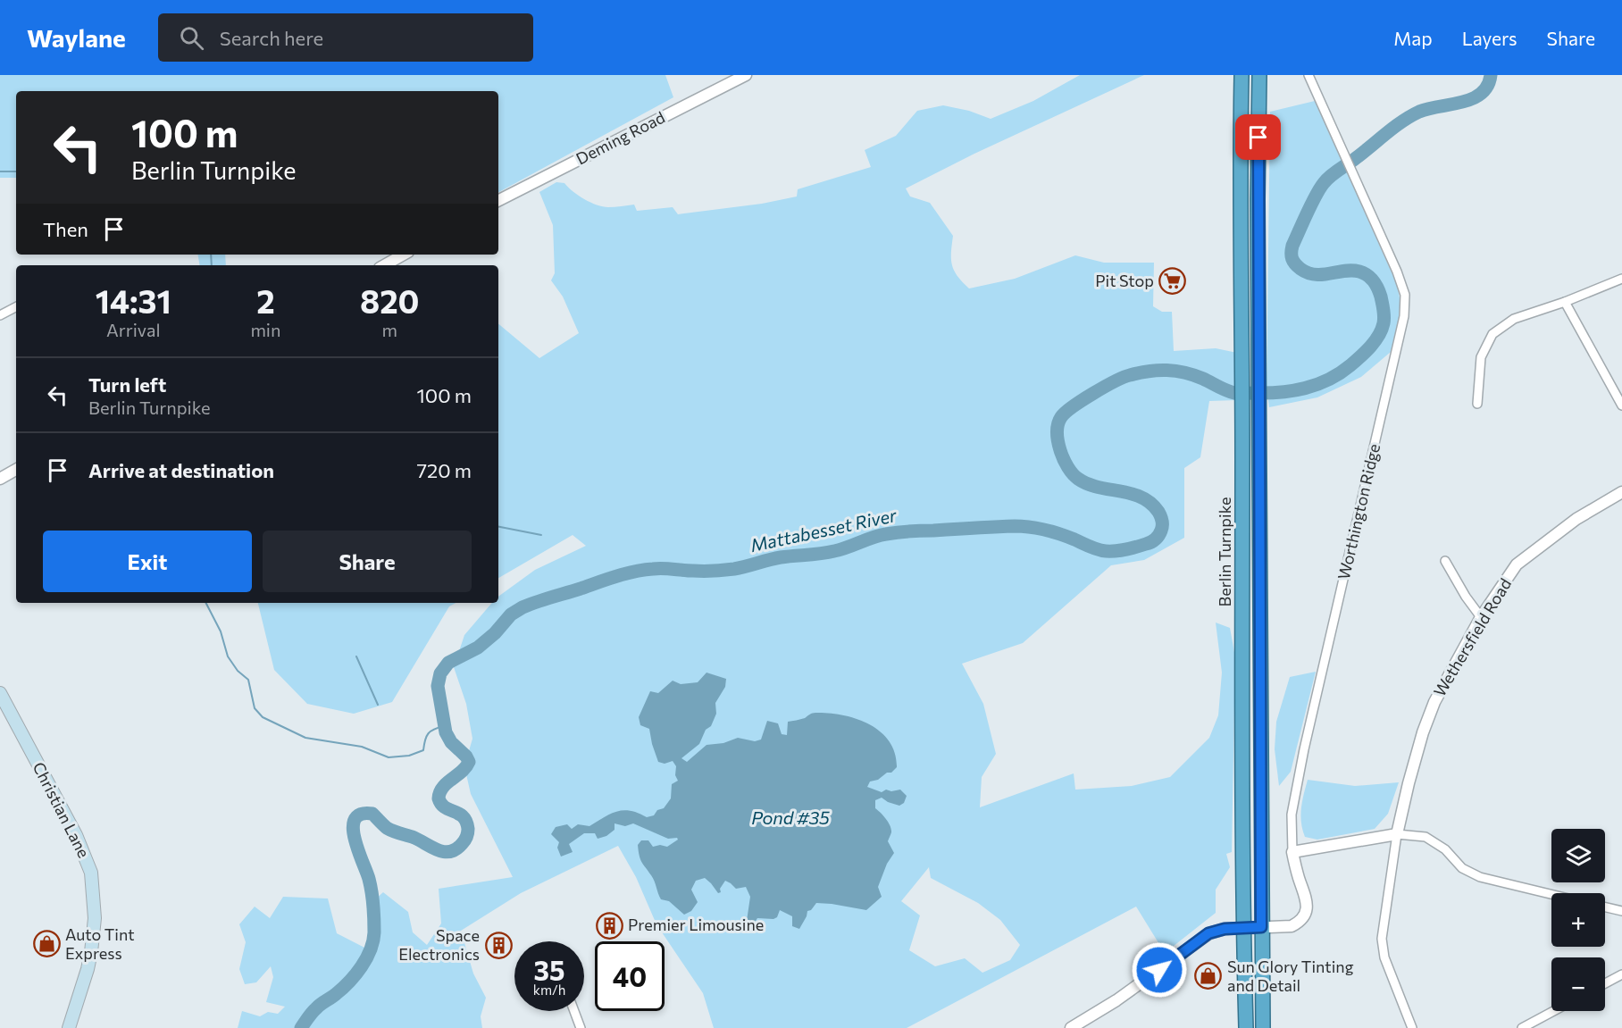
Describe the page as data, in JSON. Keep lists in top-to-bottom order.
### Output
{
  "streets": {
    "highway": ["Berlin Turnpike"],
    "main road": ["Christian Lane"],
    "street": ["Deming Road", "Worthington Ridge", "Wethersfield Road"]
  },
  "crossings": [
    ["Worthington Ridge", "Berlin Turnpike"]
  ],
  "water": ["Mattabesset River", "Pond #35"],
  "places": {
    "supermarket": ["Pit Stop"],
    "building": ["Premier Limousine", "Space Electronics"],
    "shop": ["Auto Tint Express", "Sun Glory Tinting and Detail"]
  },
  "page": {
    "header": "Waylane",
    "search": "Search here",
    "nav": ["Map", "Layers", "Share"],
    "turn": ["100 m", "Berlin Turnpike"],
    "then": "Then",
    "eta": [
      "14:31",
      "Arrival",
      "2",
      "min",
      "820",
      "m"
    ],
    "list": [
      {
        "name": "Turn left",
        "note": "Berlin Turnpike",
        "value": "100 m"
      },
      {
        "name": "Arrive at destination",
        "value": "720 m"
      }
    ],
    "buttons": ["Exit", "Share"],
    "map_buttons": ["+", "−"],
    "speed": "35 km/h",
    "limit": "40"
  }
}
